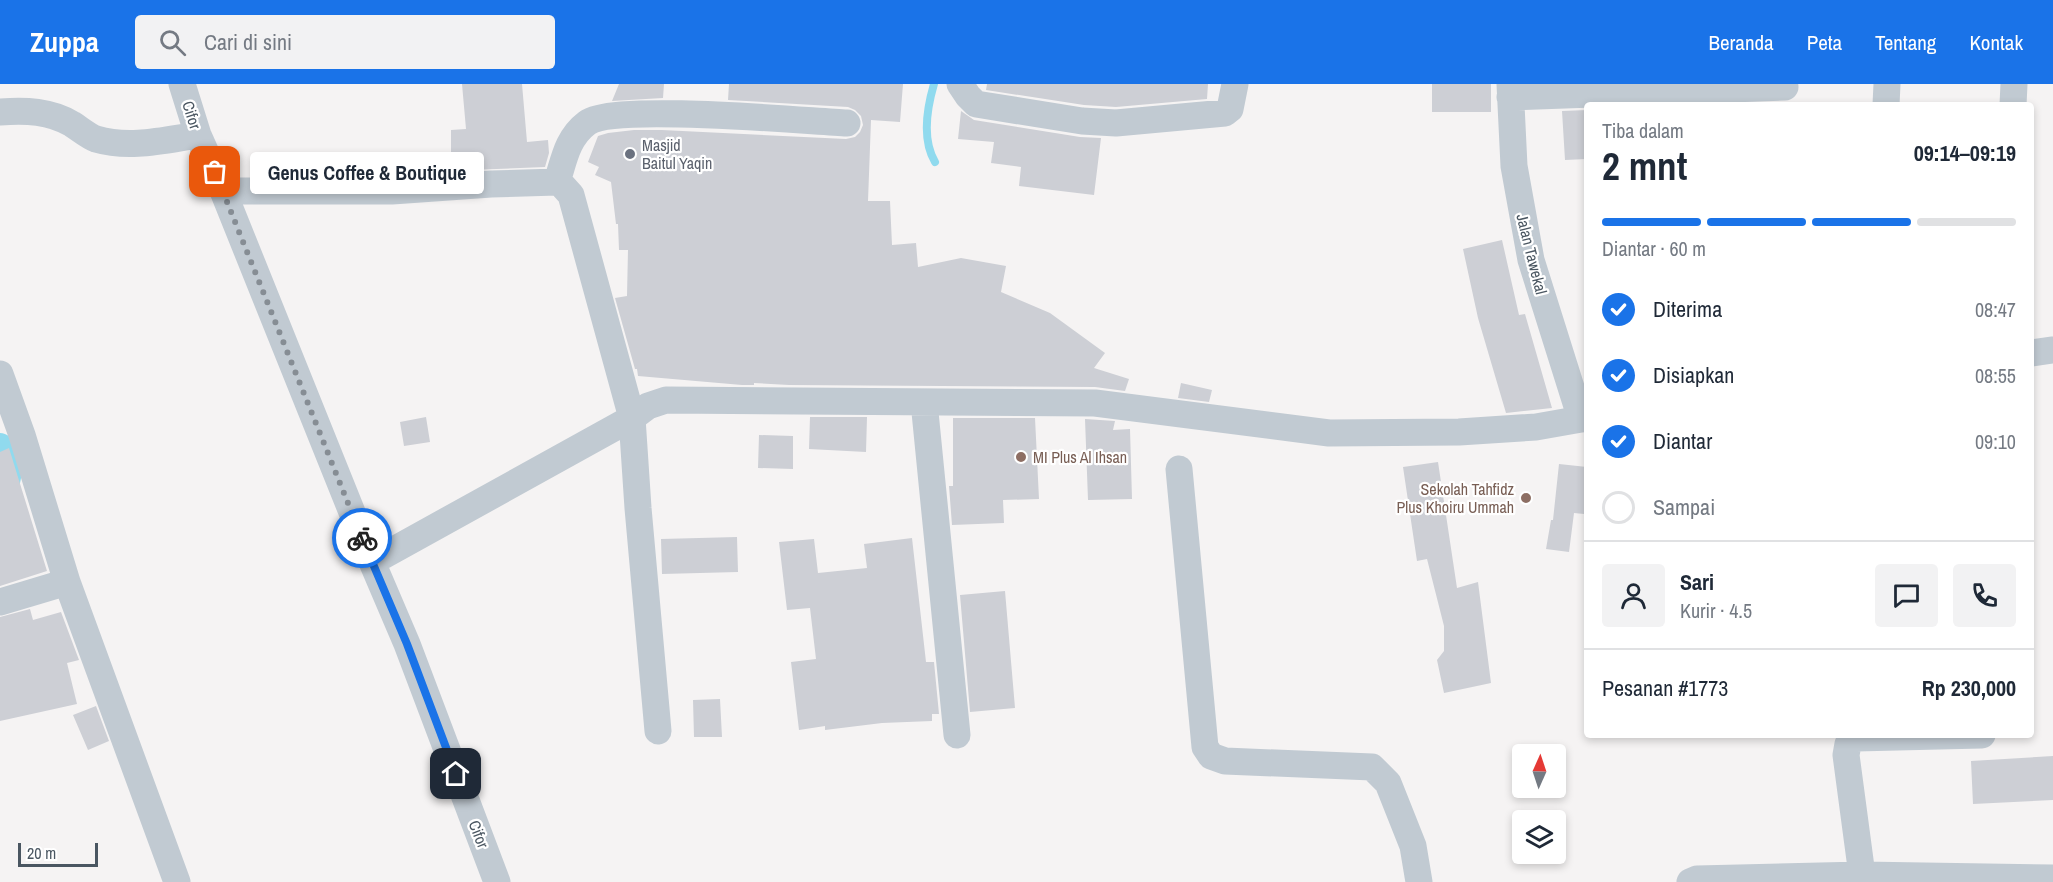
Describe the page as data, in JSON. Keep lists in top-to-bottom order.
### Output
{
  "streets": {
    "street": ["Cifor", "Jalan Tawekal"]
  },
  "places": [
    "Masjid Baitul Yaqin",
    "Genus Coffee & Boutique",
    "MI Plus Al Ihsan",
    "Sekolah Tahfidz Plus Khoiru Ummah"
  ],
  "scale_bar": "20 m",
  "north": "top",
  "page": {
    "header": "Zuppa",
    "search": "Cari di sini",
    "nav": [
      "Beranda",
      "Peta",
      "Tentang",
      "Kontak"
    ],
    "heading": ["2 mnt", "Tiba dalam", "09:14–09:19"],
    "panel": [
      "Sari",
      "Kurir · 4.5",
      "Pesanan #1773",
      "Rp 230,000"
    ],
    "bubble": "Genus Coffee & Boutique",
    "bar": "Diantar · 60 m",
    "list": [
      ["Diterima", "08:47"],
      ["Disiapkan", "08:55"],
      ["Diantar", "09:10"],
      "Sampai"
    ],
    "scale": "20 m"
  }
}
